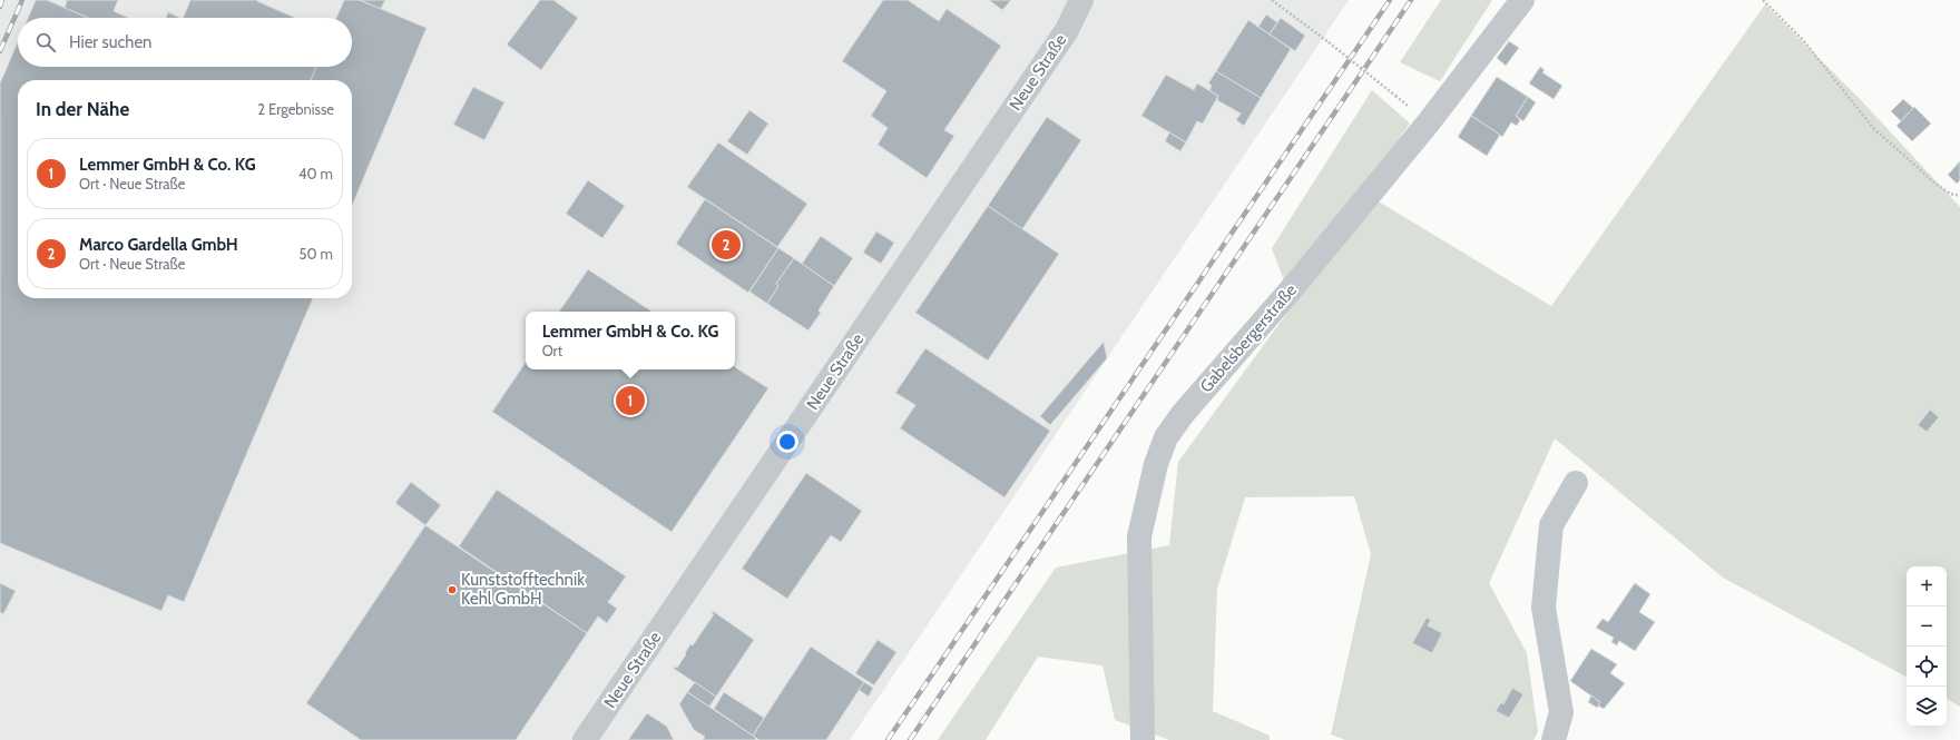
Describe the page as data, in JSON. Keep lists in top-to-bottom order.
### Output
{
  "streets": {
    "street": ["Neue Straße", "Gabelsbergerstraße"]
  },
  "places": ["Kunststofftechnik Kehl GmbH"],
  "page": {
    "search": "Hier suchen",
    "heading": ["In der Nähe", "2 Ergebnisse"],
    "list": [
      {
        "mark": "1",
        "name": "Lemmer GmbH & Co. KG",
        "note": "Ort · Neue Straße",
        "value": "40 m"
      },
      {
        "mark": "2",
        "name": "Marco Gardella GmbH",
        "note": "Ort · Neue Straße",
        "value": "50 m"
      }
    ],
    "pins": ["2", "1"],
    "popup": ["Lemmer GmbH & Co. KG", "Ort"],
    "map_buttons": ["+", "−"]
  }
}
